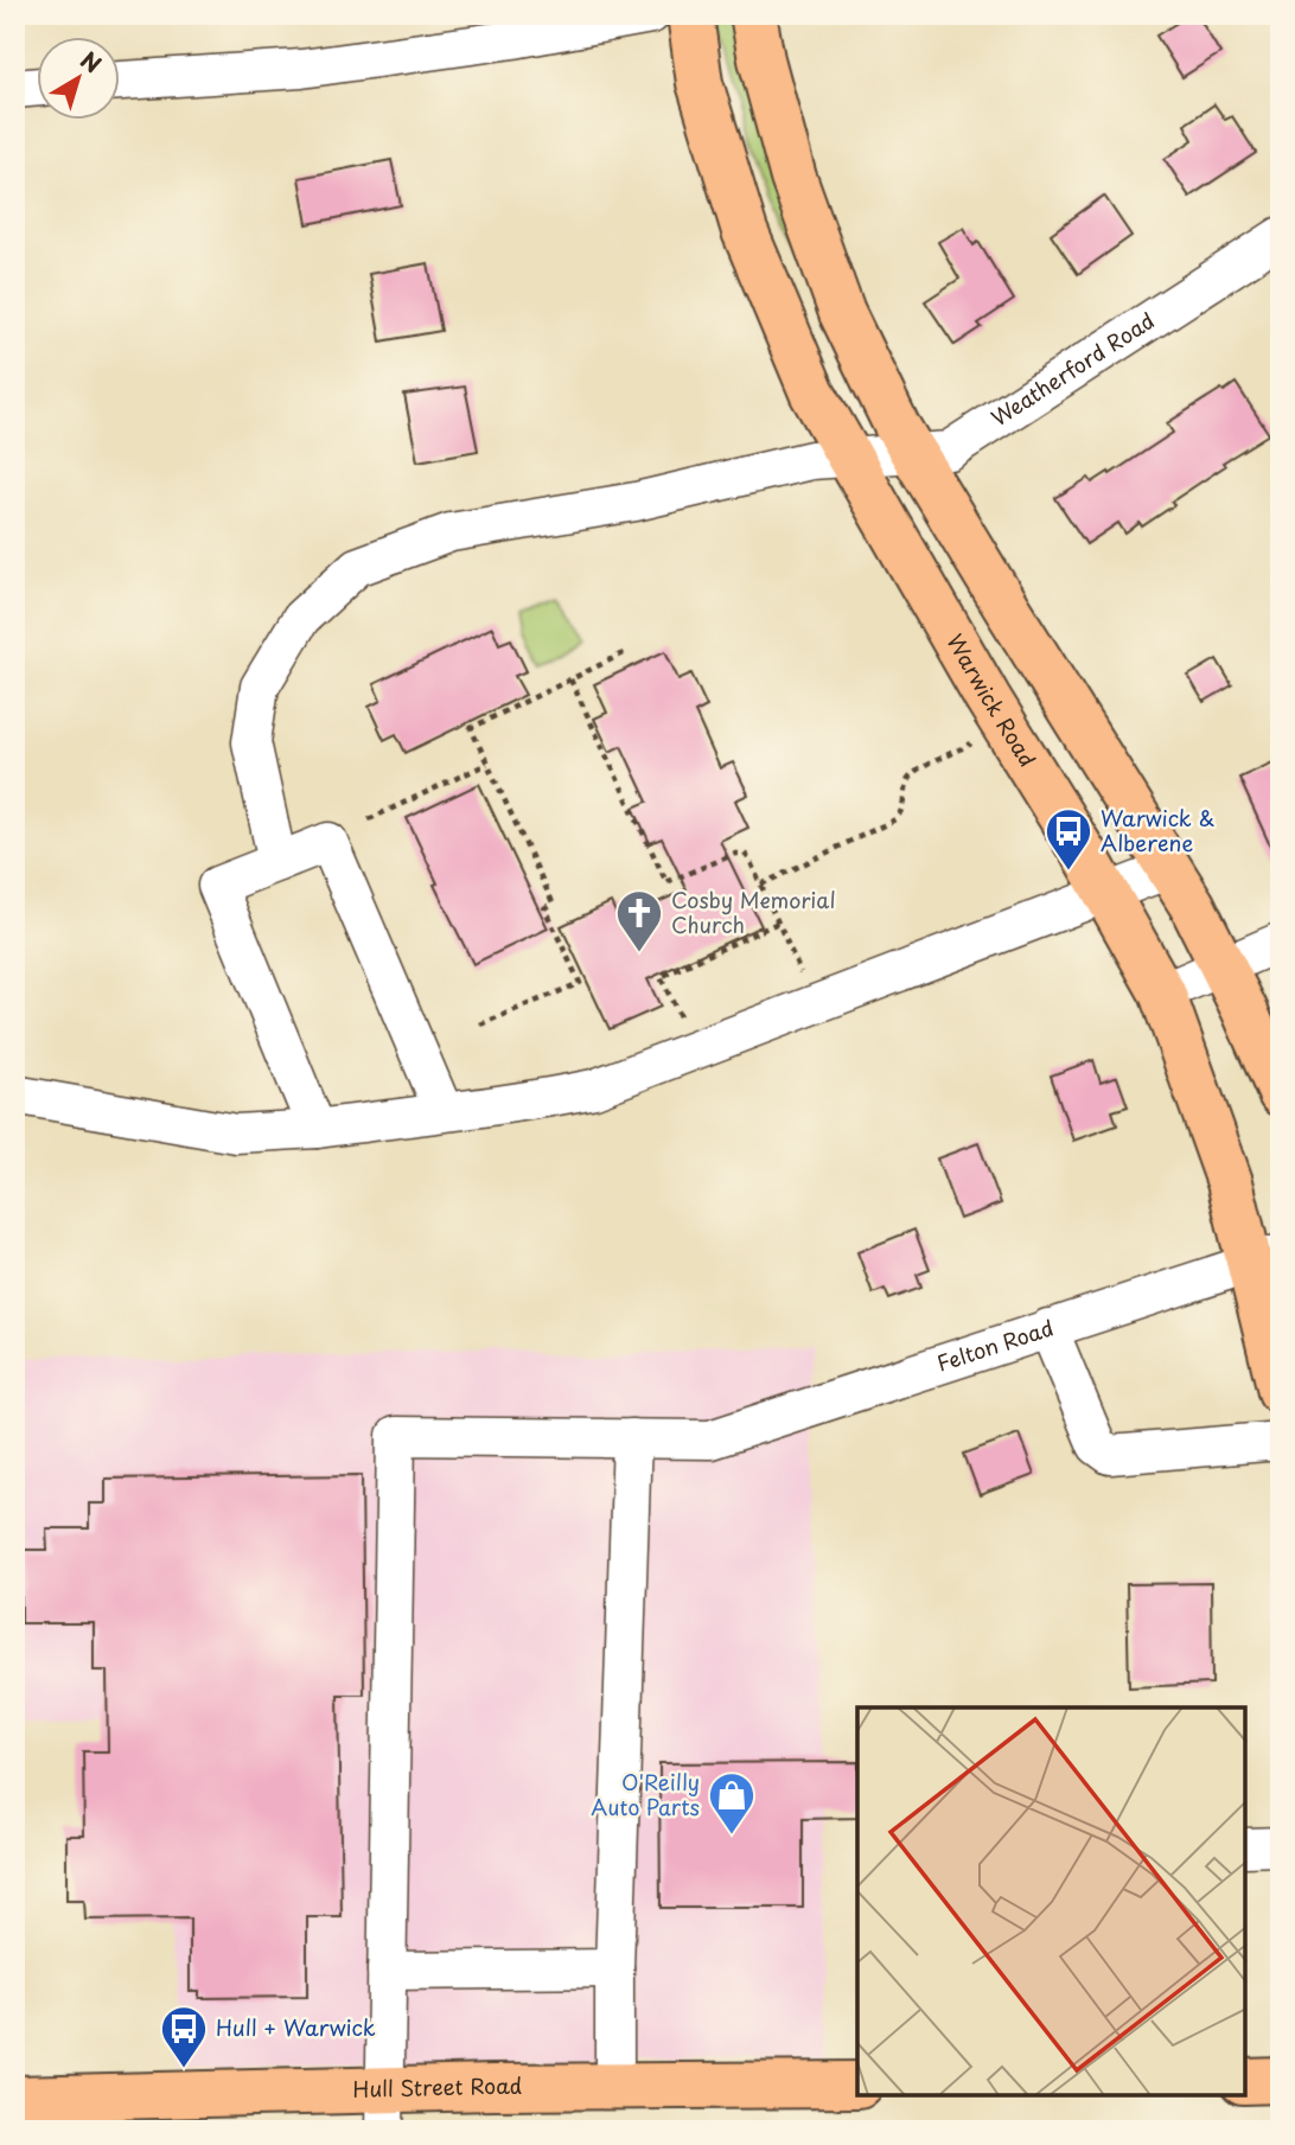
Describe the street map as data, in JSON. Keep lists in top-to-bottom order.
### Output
{
  "streets": {
    "main road": ["Warwick Road", "Hull Street Road"],
    "street": ["Weatherford Road", "Felton Road"]
  },
  "crossings": [
    ["Weatherford Road", "Warwick Road"],
    ["Warwick Road", "Felton Road"]
  ],
  "places": {
    "bus stop": ["Warwick & Alberene", "Hull + Warwick"],
    "church": ["Cosby Memorial Church"],
    "shop": ["O'Reilly Auto Parts"]
  },
  "north": "top right"
}
